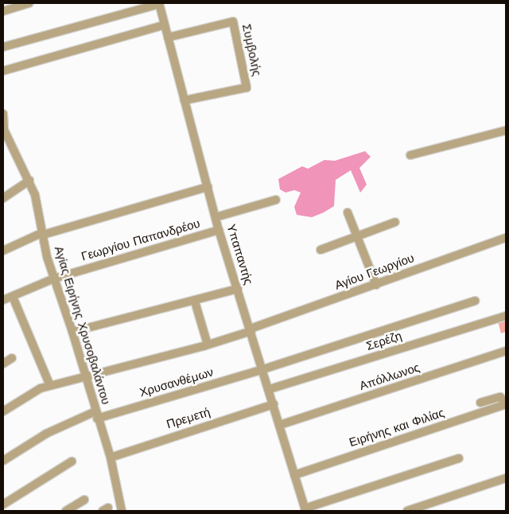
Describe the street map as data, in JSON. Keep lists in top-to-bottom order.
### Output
{
  "streets": {
    "street": [
      "Συμβολής",
      "Γεωργίου Παπανδρέου",
      "Υπαπαντής",
      "Αγίου Γεωργίου",
      "Αγίας Ειρήνης Χρυσοβαλάντου",
      "Σερέζη",
      "Απόλλωνος",
      "Χρυσανθέμων",
      "Πρεμετή",
      "Ειρήνης και Φιλίας"
    ]
  },
  "crossings": [
    ["Συμβολής", "Υπαπαντής"],
    ["Γεωργίου Παπανδρέου", "Υπαπαντής"],
    ["Γεωργίου Παπανδρέου", "Αγίας Ειρήνης Χρυσοβαλάντου"],
    ["Υπαπαντής", "Αγίου Γεωργίου"],
    ["Υπαπαντής", "Σερέζη"],
    ["Υπαπαντής", "Απόλλωνος"],
    ["Υπαπαντής", "Χρυσανθέμων"],
    ["Υπαπαντής", "Πρεμετή"],
    ["Υπαπαντής", "Ειρήνης και Φιλίας"],
    ["Αγίου Γεωργίου", "Αγίας Ειρήνης Χρυσοβαλάντου"],
    ["Αγίας Ειρήνης Χρυσοβαλάντου", "Χρυσανθέμων"],
    ["Αγίας Ειρήνης Χρυσοβαλάντου", "Πρεμετή"]
  ]
}
